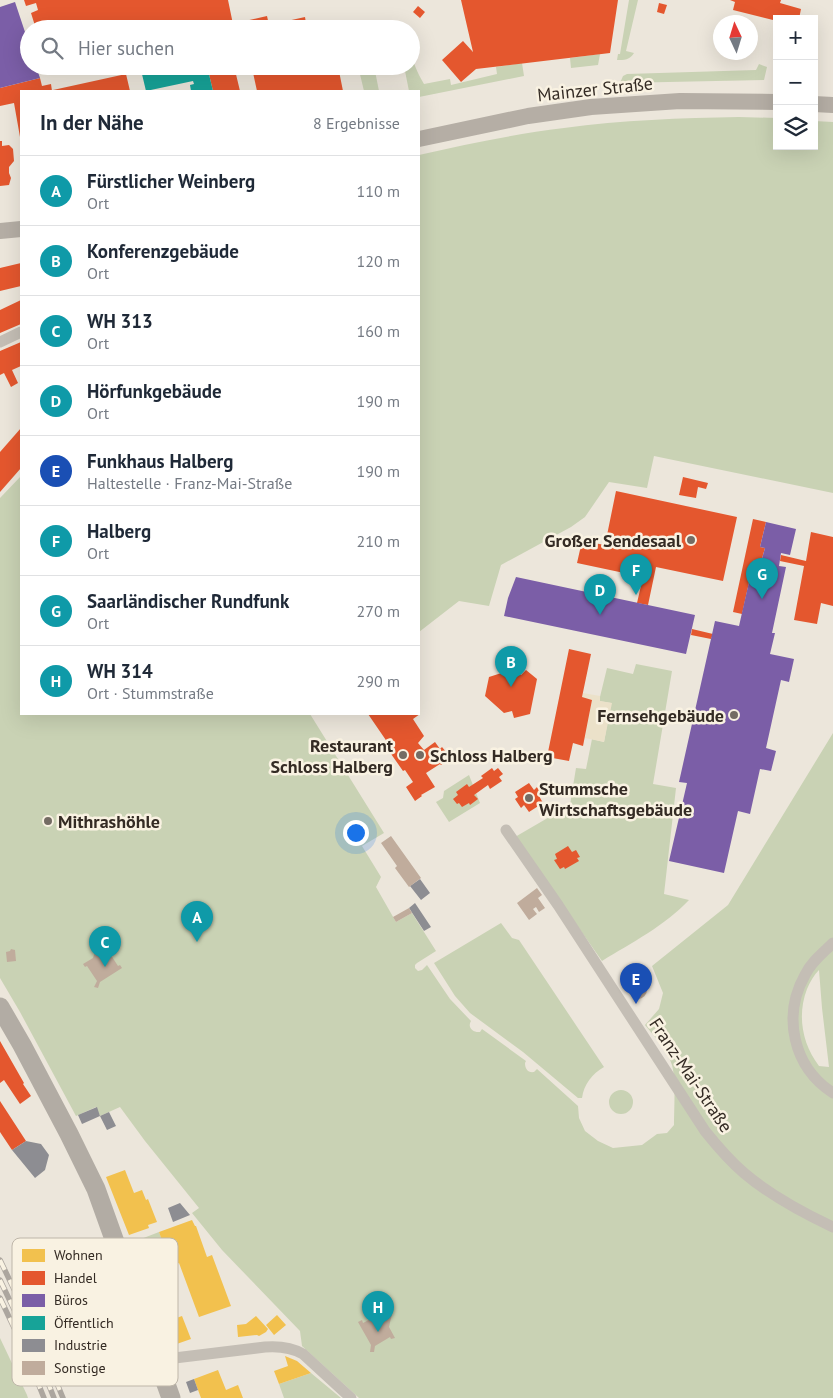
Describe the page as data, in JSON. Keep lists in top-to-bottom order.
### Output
{
  "streets": {
    "main road": ["Mainzer Straße"],
    "street": ["Franz-Mai-Straße"]
  },
  "places": [
    "Großer Sendesaal",
    "Fernsehgebäude",
    "Restaurant Schloss Halberg",
    "Schloss Halberg",
    "Stummsche Wirtschaftsgebäude",
    "Mithrashöhle"
  ],
  "legend": [
    "Wohnen",
    "Handel",
    "Büros",
    "Öffentlich",
    "Industrie",
    "Sonstige"
  ],
  "north": "top",
  "page": {
    "map_buttons": ["+", "−"],
    "search": "Hier suchen",
    "heading": ["In der Nähe", "8 Ergebnisse"],
    "list": [
      {
        "mark": "A",
        "name": "Fürstlicher Weinberg",
        "note": "Ort",
        "value": "110 m"
      },
      {
        "mark": "B",
        "name": "Konferenzgebäude",
        "note": "Ort",
        "value": "120 m"
      },
      {
        "mark": "C",
        "name": "WH 313",
        "note": "Ort",
        "value": "160 m"
      },
      {
        "mark": "D",
        "name": "Hörfunkgebäude",
        "note": "Ort",
        "value": "190 m"
      },
      {
        "mark": "E",
        "name": "Funkhaus Halberg",
        "note": "Haltestelle · Franz-Mai-Straße",
        "value": "190 m"
      },
      {
        "mark": "F",
        "name": "Halberg",
        "note": "Ort",
        "value": "210 m"
      },
      {
        "mark": "G",
        "name": "Saarländischer Rundfunk",
        "note": "Ort",
        "value": "270 m"
      },
      {
        "mark": "H",
        "name": "WH 314",
        "note": "Ort · Stummstraße",
        "value": "290 m"
      }
    ],
    "pins": [
      "F",
      "G",
      "D",
      "B",
      "A",
      "C",
      "E",
      "H"
    ]
  }
}
